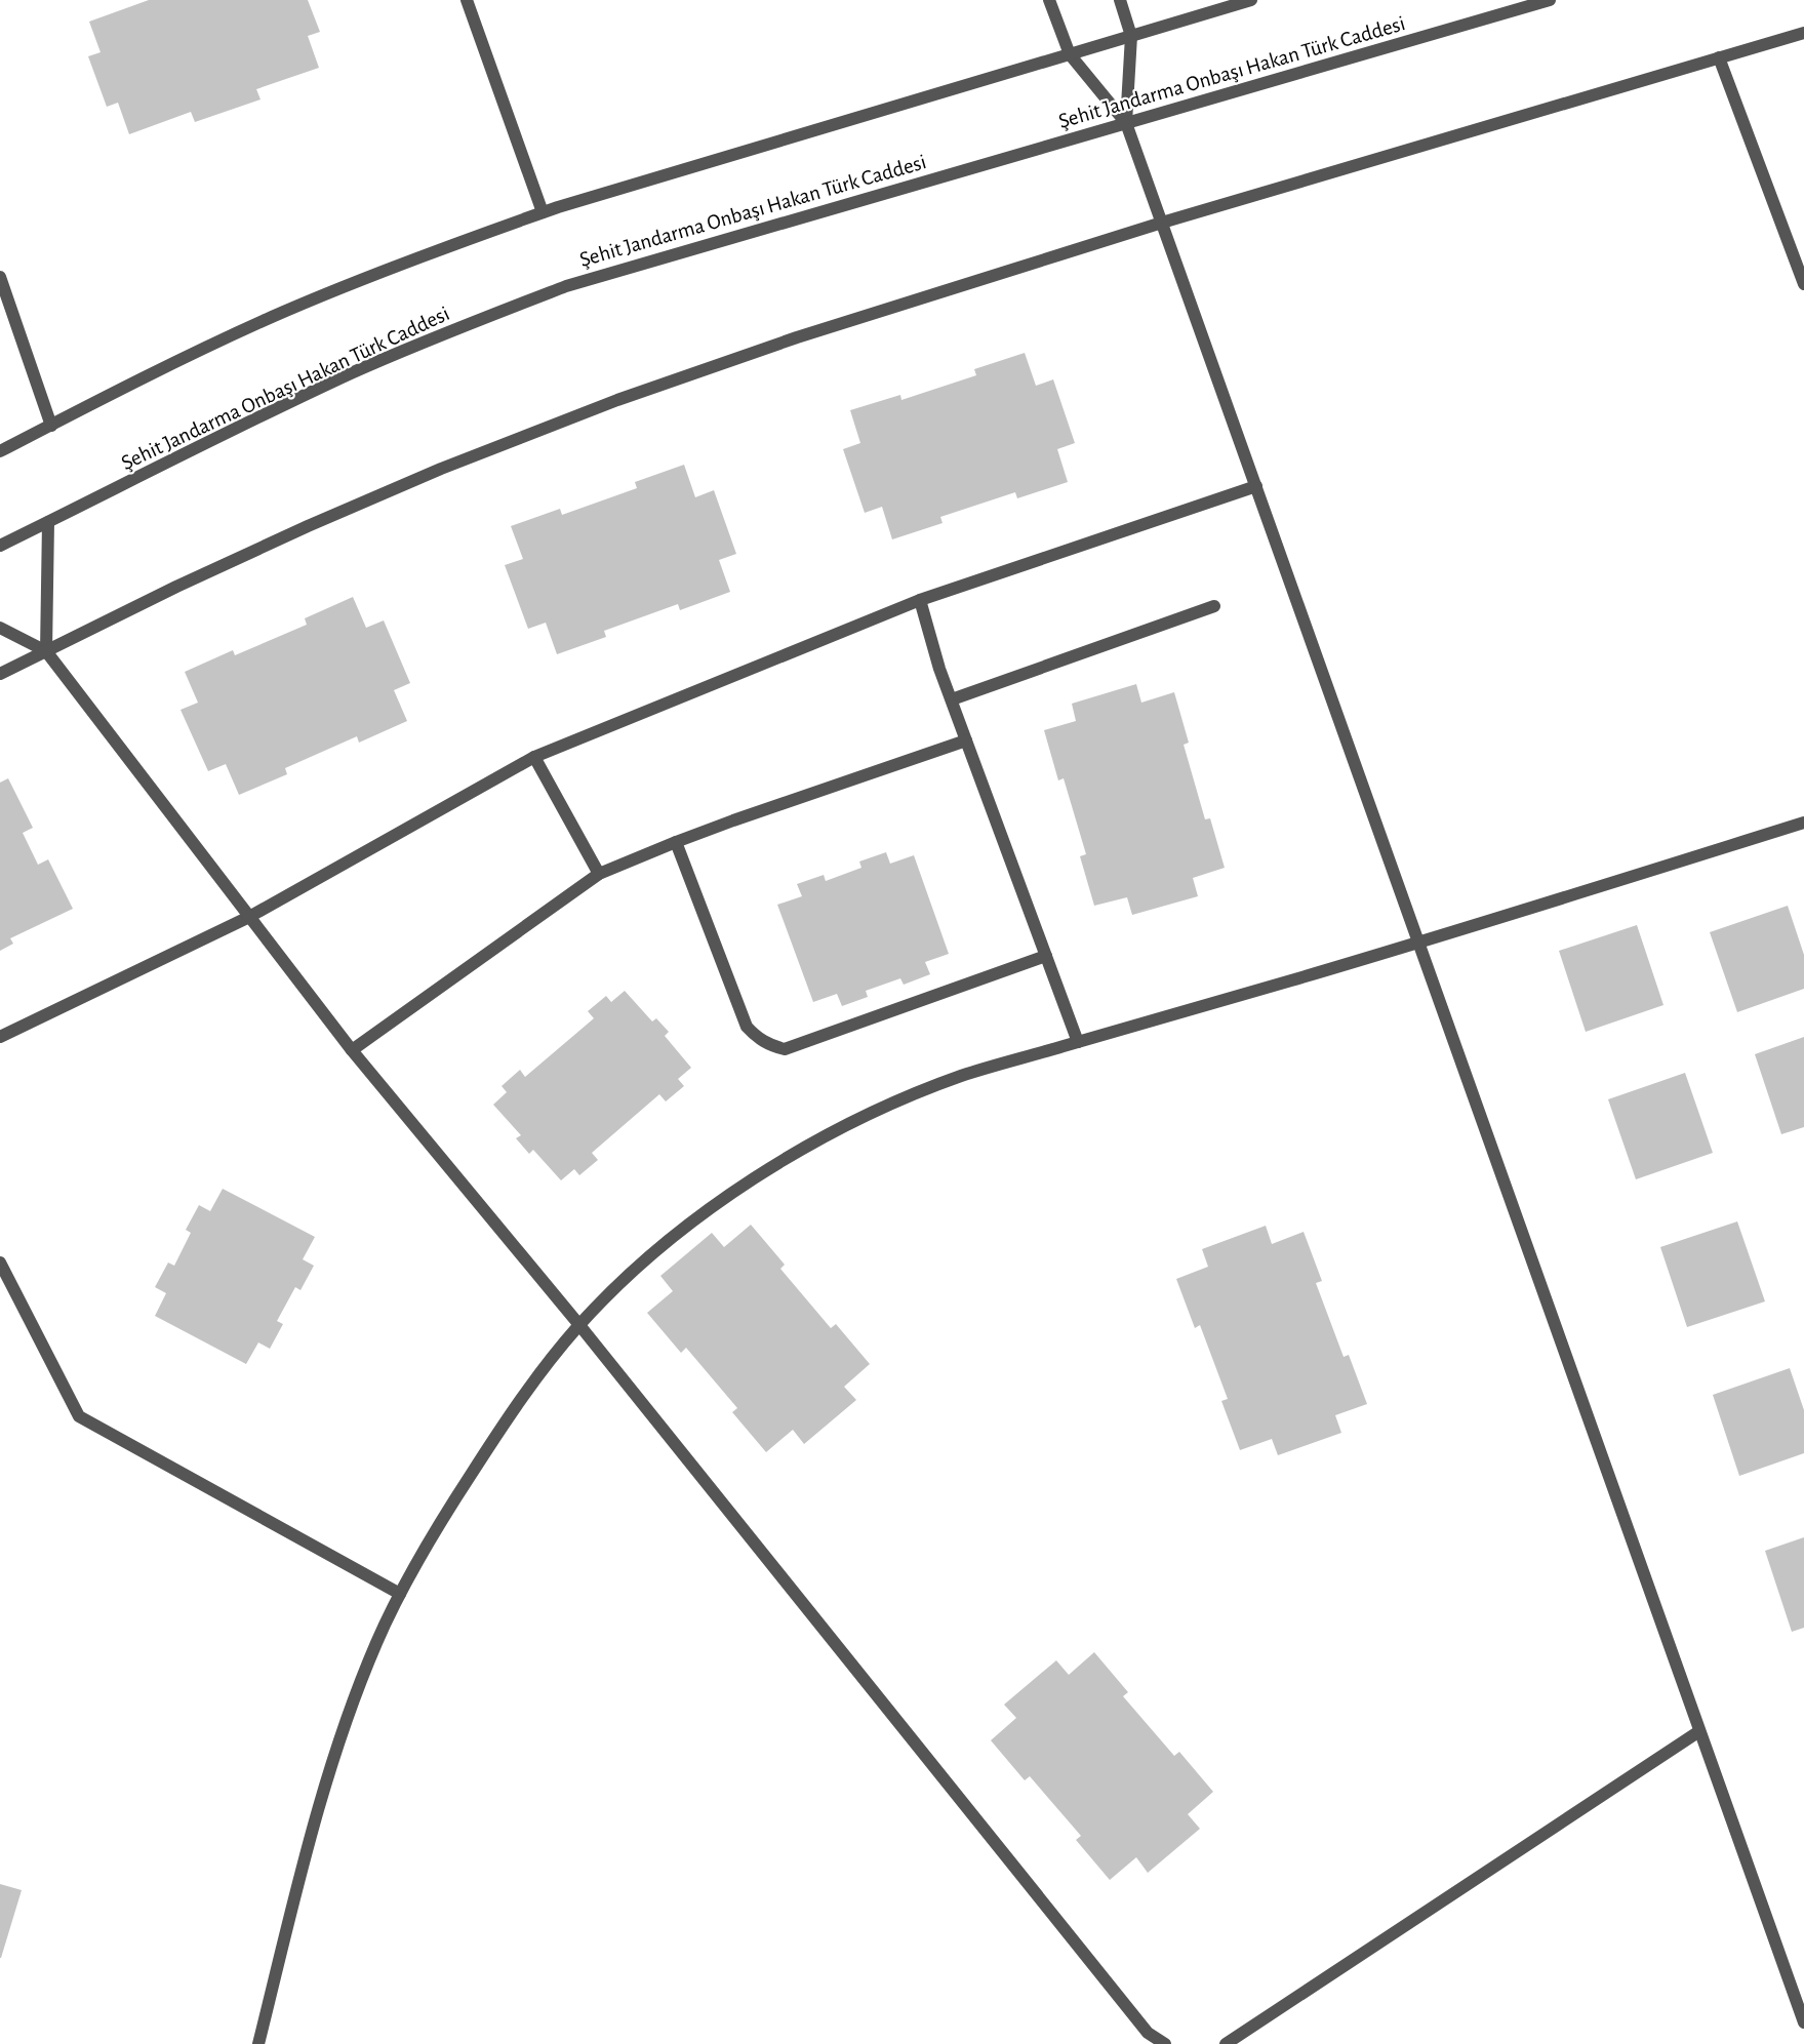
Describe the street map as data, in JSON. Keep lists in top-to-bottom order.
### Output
{
  "streets": {
    "street": ["Şehit Jandarma Onbaşı Hakan Türk Caddesi"]
  }
}
